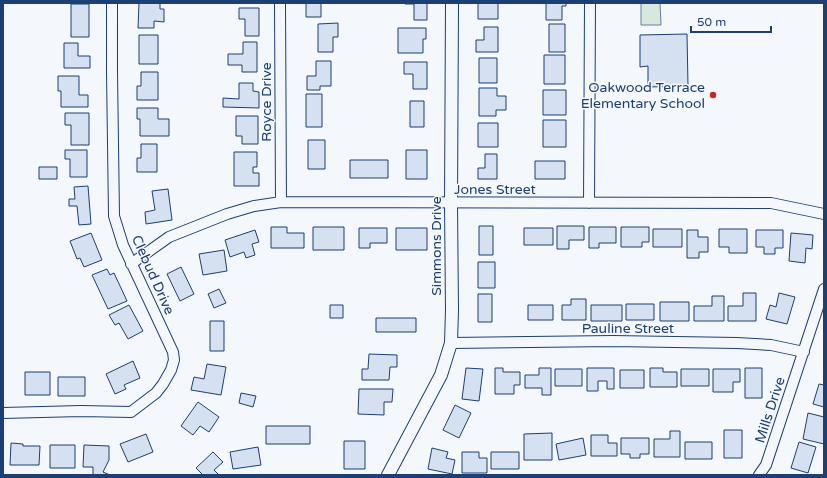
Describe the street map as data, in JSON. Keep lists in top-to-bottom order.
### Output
{
  "streets": {
    "street": [
      "Royce Drive",
      "Jones Street",
      "Simmons Drive",
      "Clebud Drive",
      "Pauline Street",
      "Mills Drive"
    ]
  },
  "crossings": [
    ["Royce Drive", "Jones Street"],
    ["Jones Street", "Simmons Drive"],
    ["Jones Street", "Clebud Drive"],
    ["Simmons Drive", "Pauline Street"],
    ["Pauline Street", "Mills Drive"]
  ],
  "places": ["Oakwood Terrace Elementary School"],
  "scale_bar": "50 m"
}
